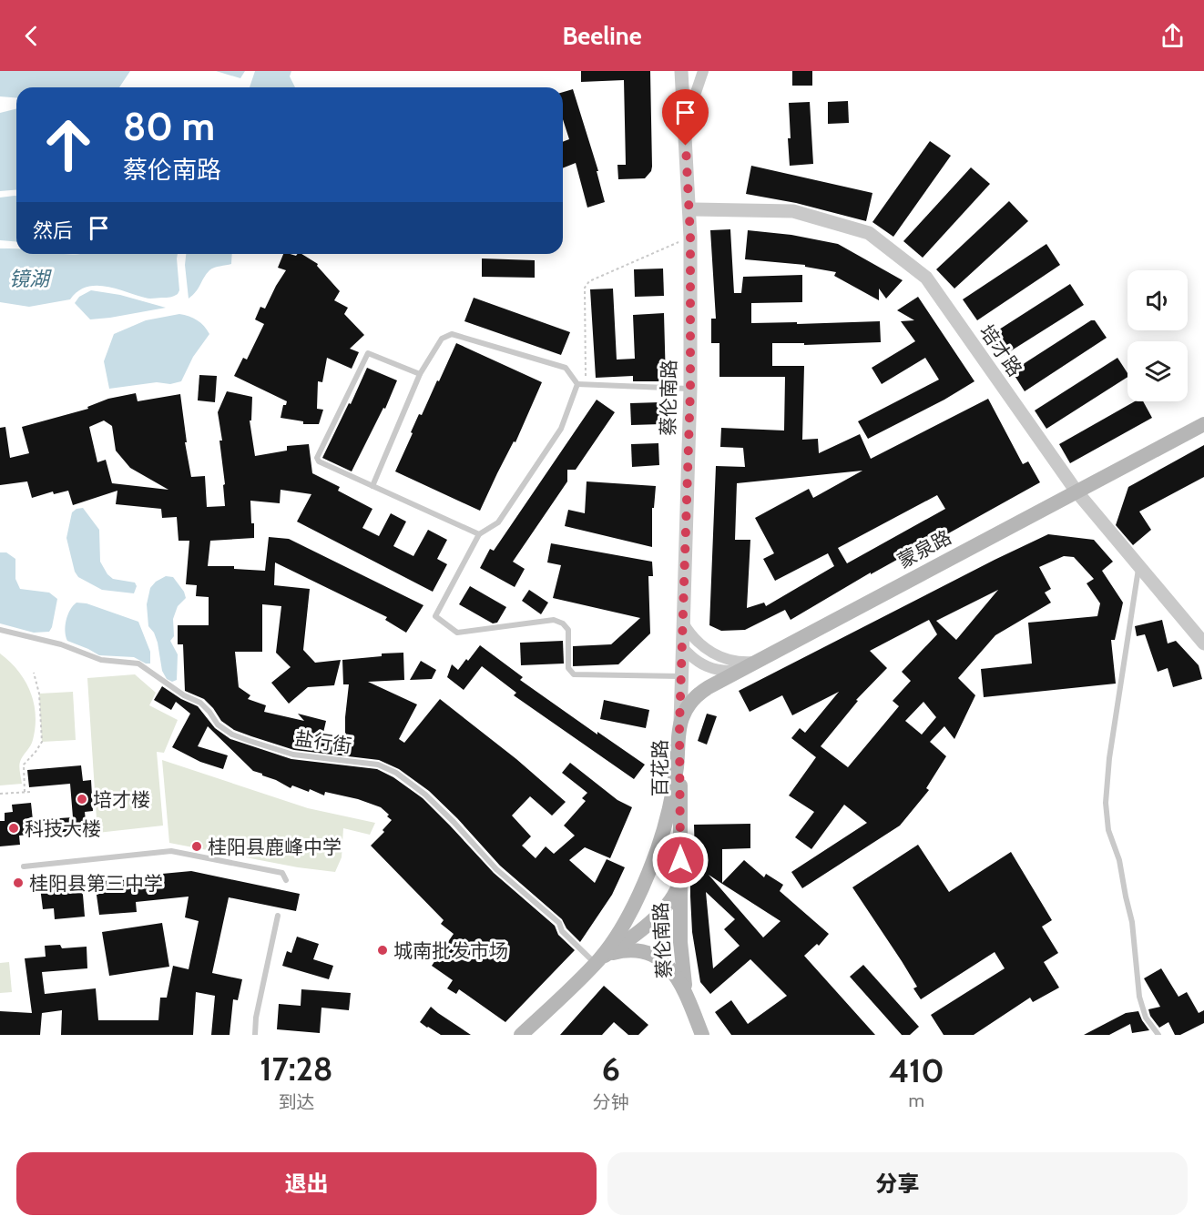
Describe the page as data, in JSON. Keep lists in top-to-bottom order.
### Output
{
  "streets": {
    "main road": ["蔡伦南路", "蒙泉路", "百花路"],
    "street": ["培才路"],
    "lane": ["盐行街"]
  },
  "crossings": [
    ["培才路", "蔡伦南路"],
    ["培才路", "蒙泉路"],
    ["蔡伦南路", "蒙泉路"],
    ["蔡伦南路", "盐行街"],
    ["蔡伦南路", "百花路"],
    ["蒙泉路", "百花路"],
    ["盐行街", "百花路"]
  ],
  "water": ["镜湖"],
  "places": [
    "培才楼",
    "科技大楼",
    "桂阳县鹿峰中学",
    "桂阳县第三中学",
    "城南批发市场"
  ],
  "page": {
    "header": "Beeline",
    "turn": ["80 m", "蔡伦南路"],
    "then": "然后",
    "eta": [
      "17:28",
      "到达",
      "6",
      "分钟",
      "410",
      "m"
    ],
    "buttons": ["退出", "分享"]
  }
}
